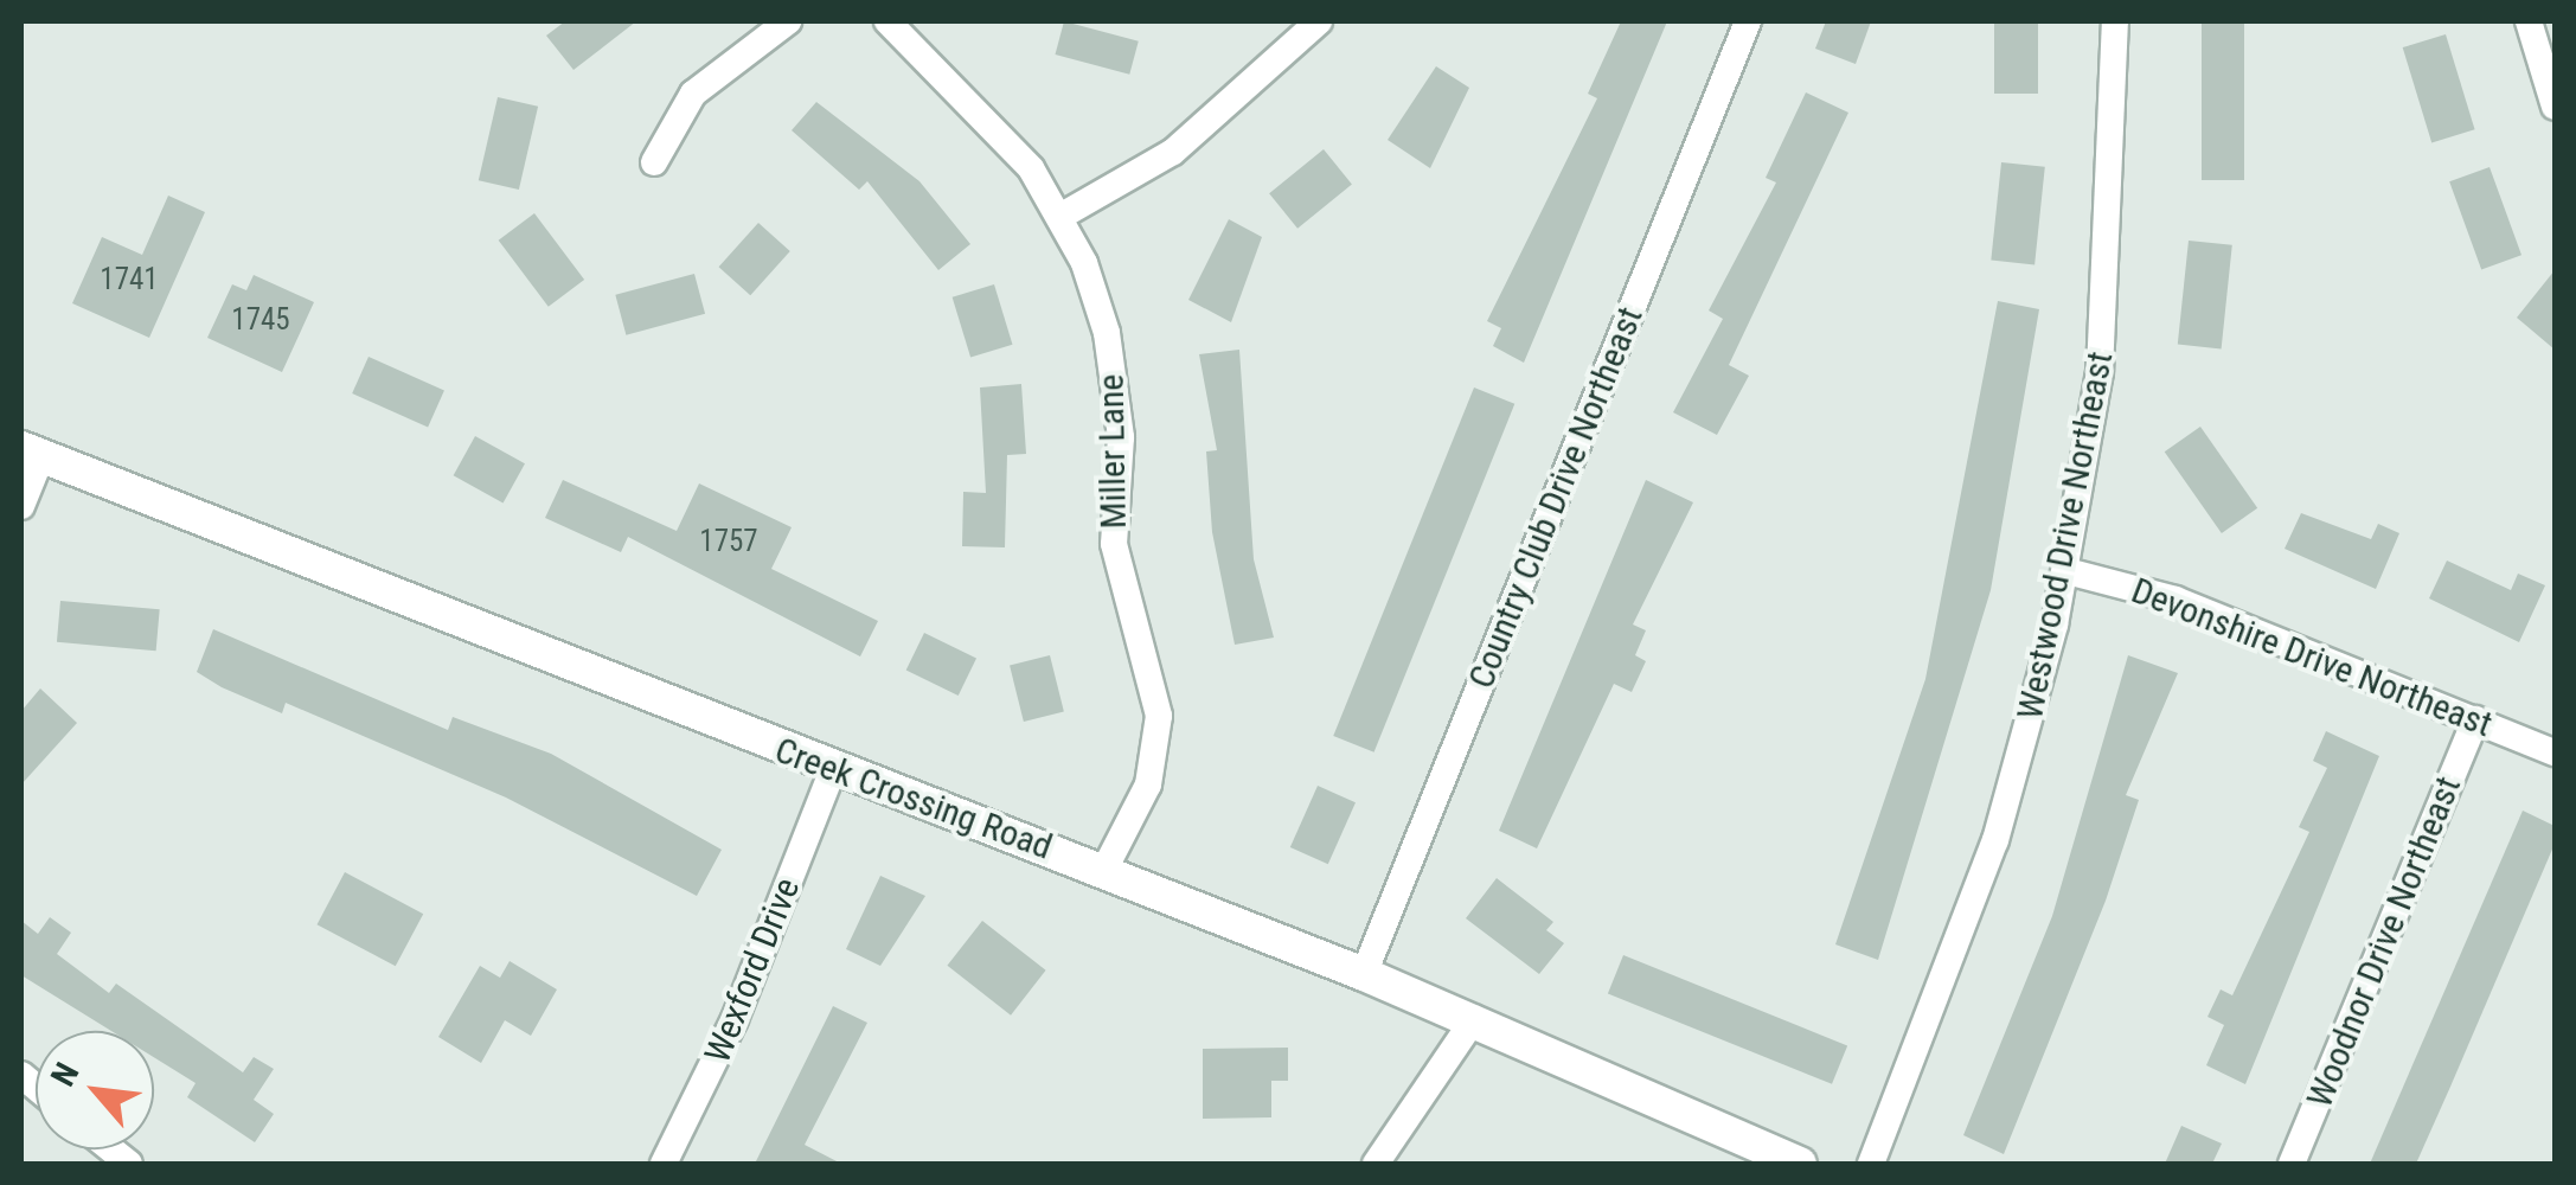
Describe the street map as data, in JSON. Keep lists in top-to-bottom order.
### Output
{
  "streets": {
    "street": [
      "Miller Lane",
      "Country Club Drive Northeast",
      "Westwood Drive Northeast",
      "Devonshire Drive Northeast",
      "Creek Crossing Road",
      "Woodnor Drive Northeast",
      "Wexford Drive"
    ]
  },
  "crossings": [
    ["Miller Lane", "Creek Crossing Road"],
    ["Country Club Drive Northeast", "Creek Crossing Road"],
    ["Westwood Drive Northeast", "Devonshire Drive Northeast"],
    ["Devonshire Drive Northeast", "Woodnor Drive Northeast"],
    ["Creek Crossing Road", "Wexford Drive"]
  ],
  "house_numbers": ["1741", "1745", "1757"],
  "north": "top left"
}
